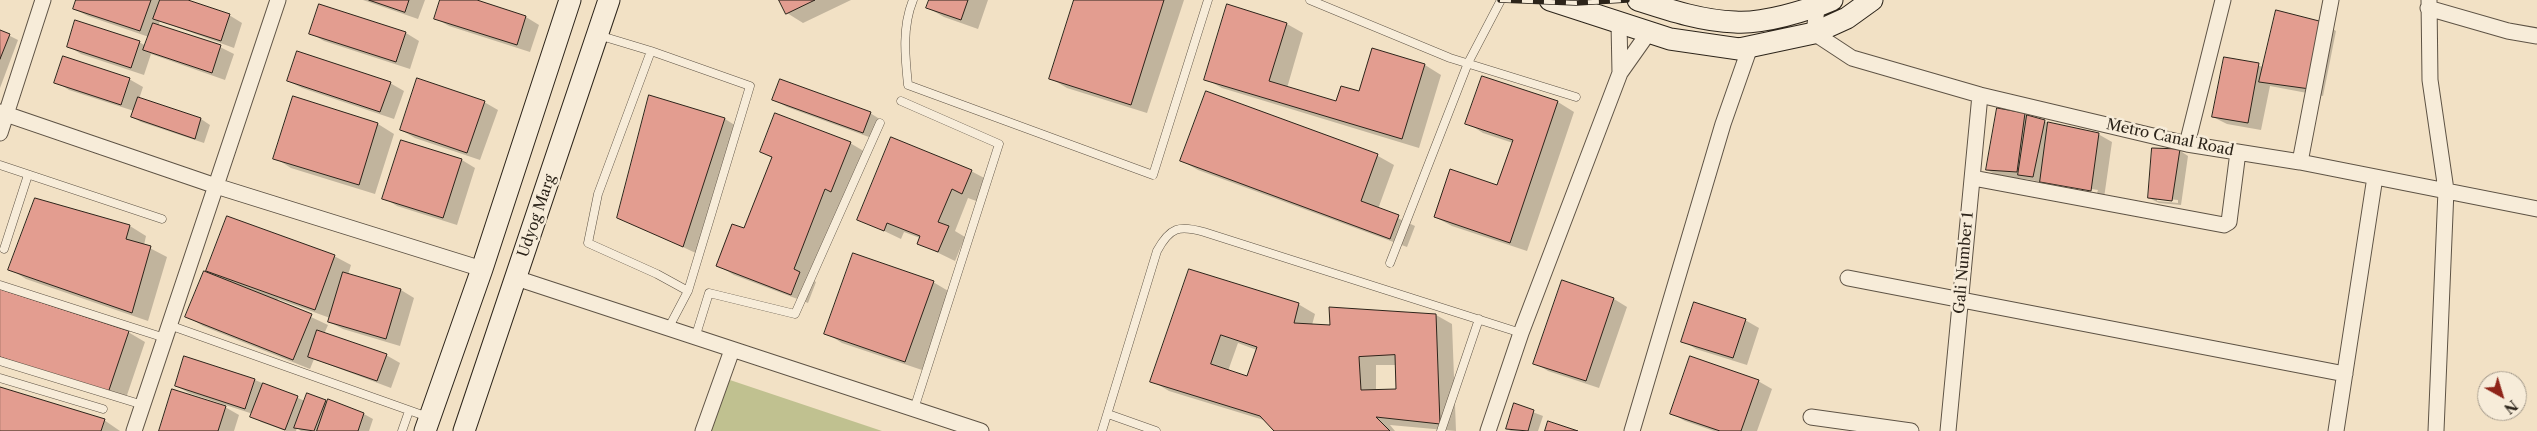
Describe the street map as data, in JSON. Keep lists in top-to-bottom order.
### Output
{
  "streets": {
    "street": ["Metro Canal Road", "Udyog Marg", "Gali Number 1"]
  },
  "crossings": [
    ["Metro Canal Road", "Gali Number 1"]
  ],
  "north": "bottom right"
}
